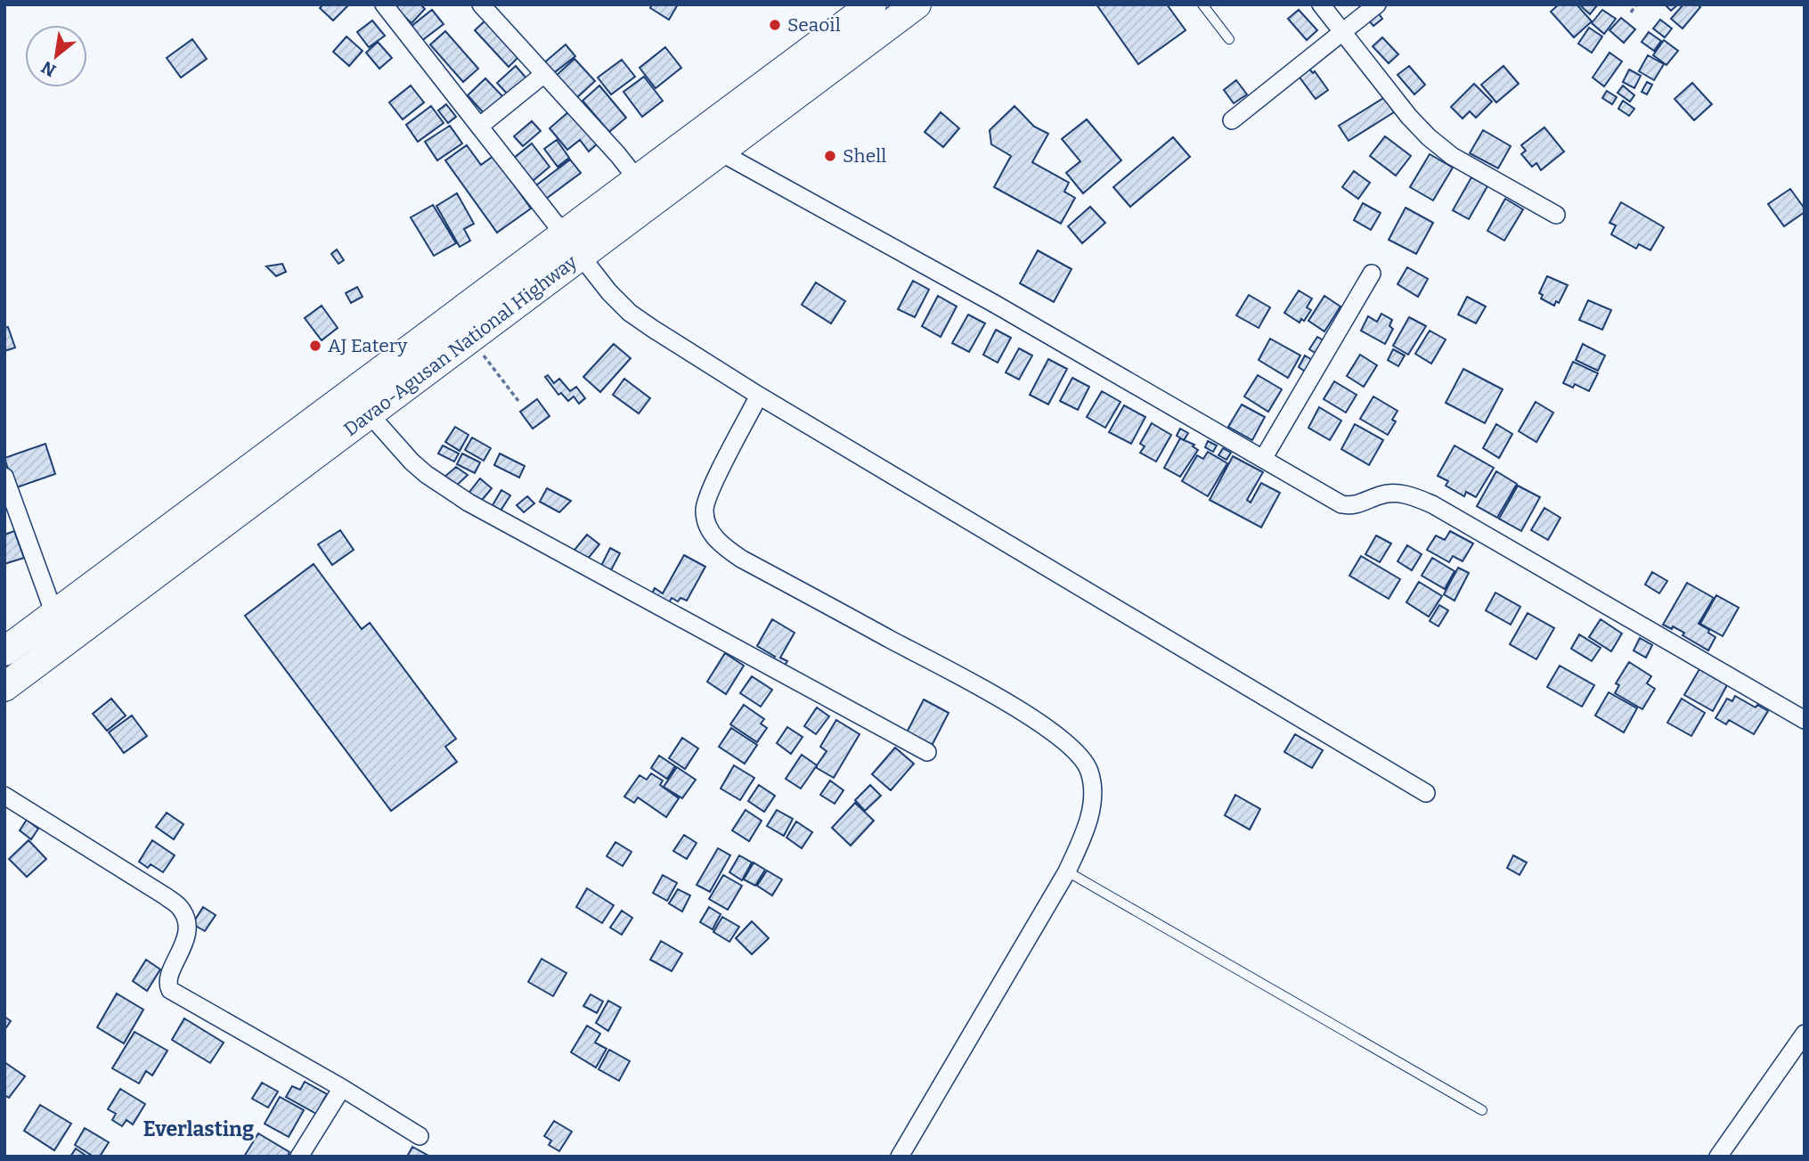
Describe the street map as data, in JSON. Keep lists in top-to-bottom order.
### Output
{
  "streets": {
    "highway": ["Davao-Agusan National Highway"]
  },
  "districts": ["Everlasting"],
  "places": ["Seaoil", "Shell", "AJ Eatery"],
  "north": "bottom left"
}
